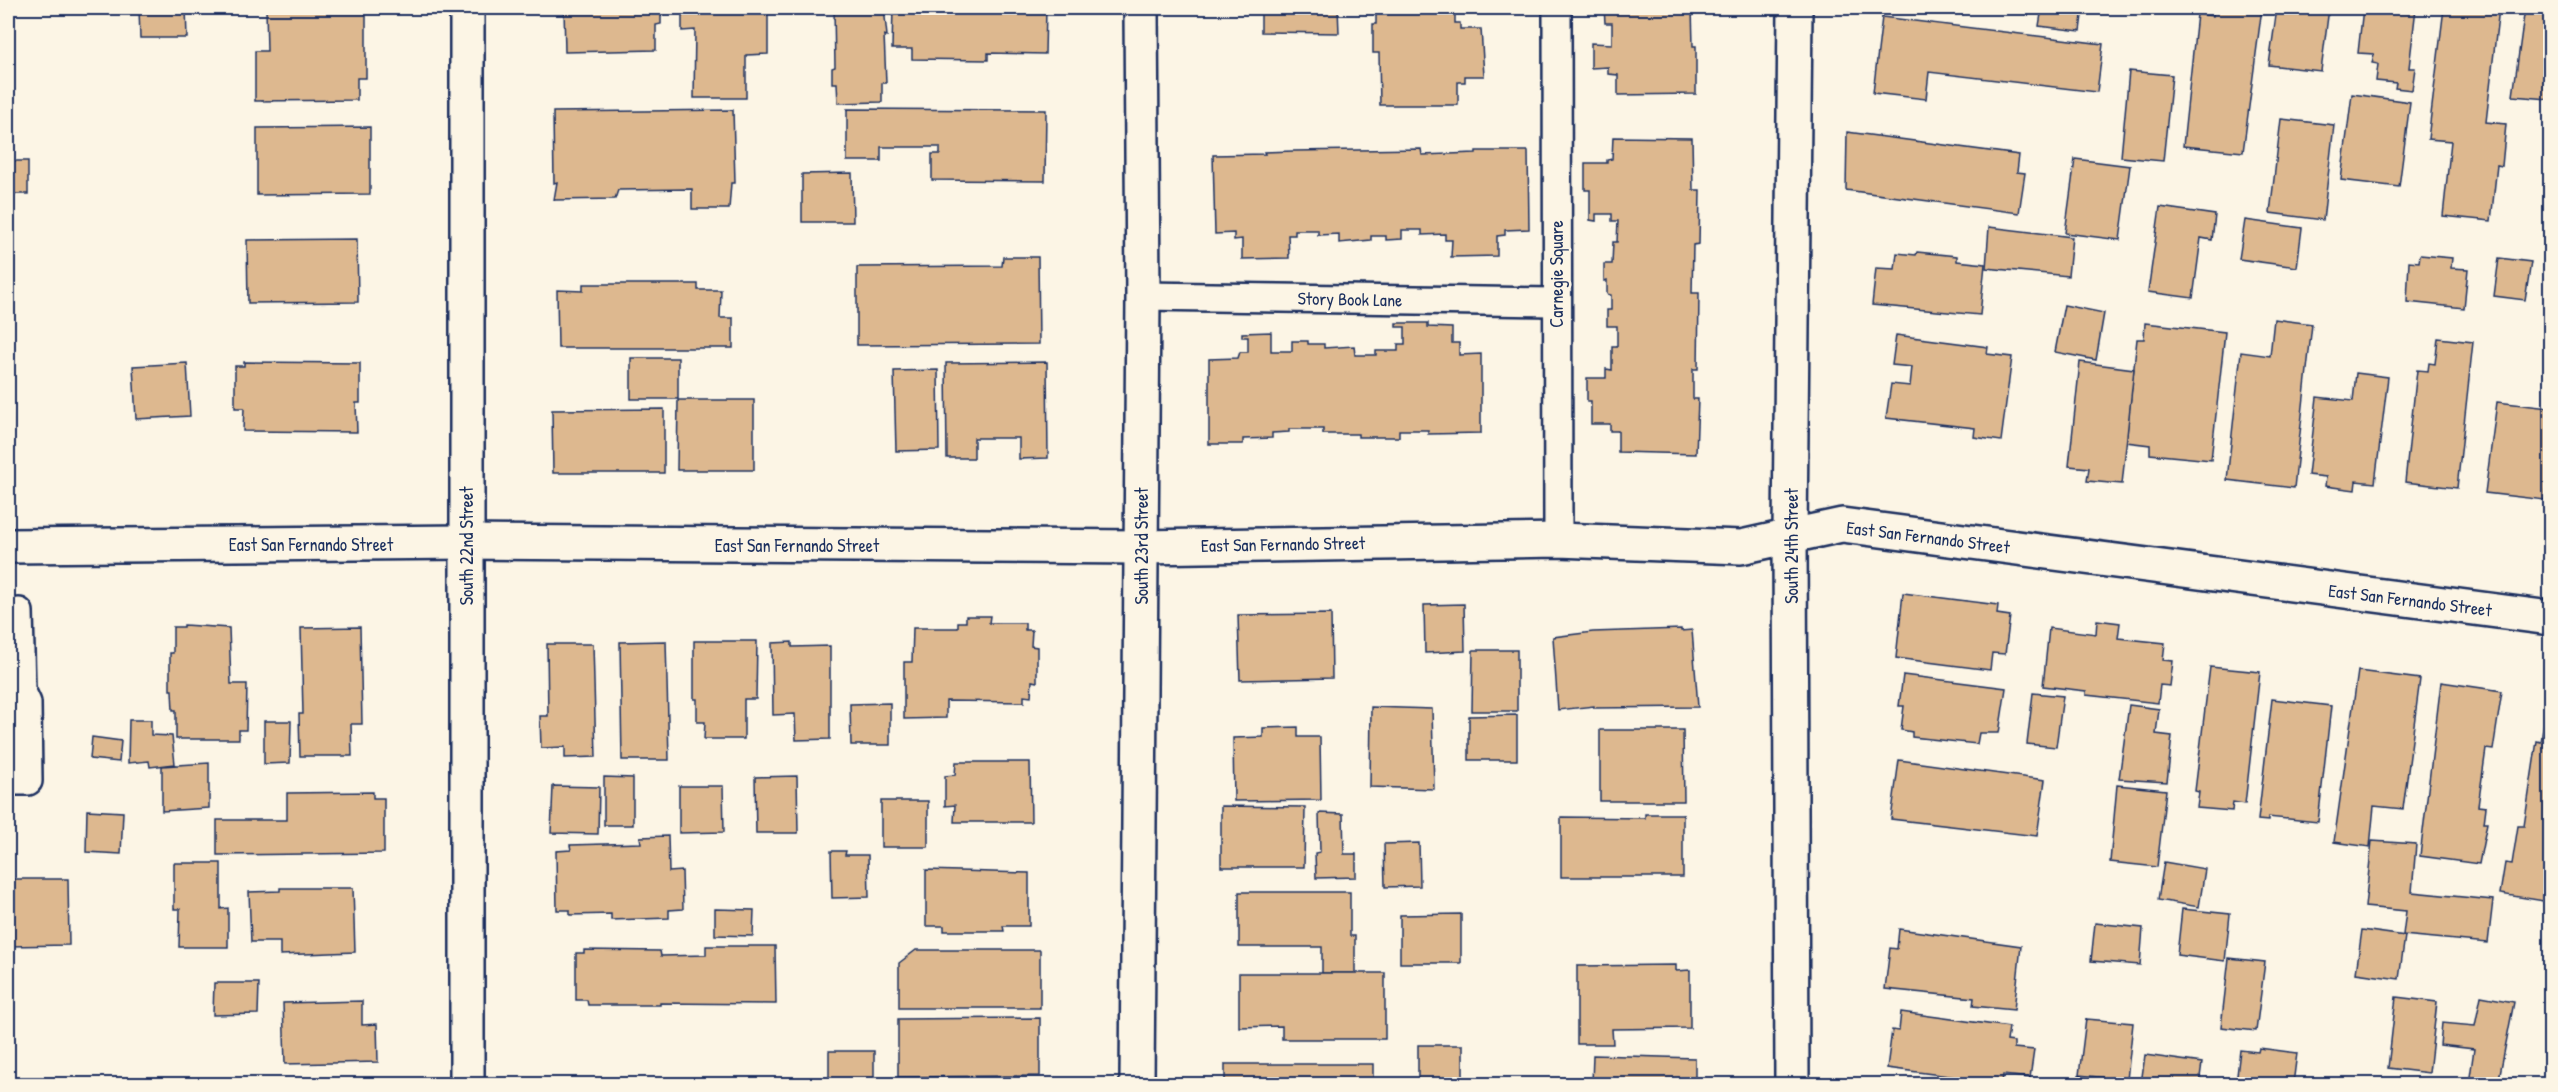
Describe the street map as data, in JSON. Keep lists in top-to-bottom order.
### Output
{
  "streets": {
    "street": [
      "East San Fernando Street",
      "South 22nd Street",
      "South 23rd Street",
      "South 24th Street"
    ],
    "lane": ["Carnegie Square", "Story Book Lane"]
  },
  "crossings": [
    ["Carnegie Square", "Story Book Lane"],
    ["Carnegie Square", "East San Fernando Street"],
    ["Story Book Lane", "South 23rd Street"],
    ["East San Fernando Street", "South 22nd Street"],
    ["East San Fernando Street", "South 23rd Street"],
    ["East San Fernando Street", "South 24th Street"]
  ]
}
